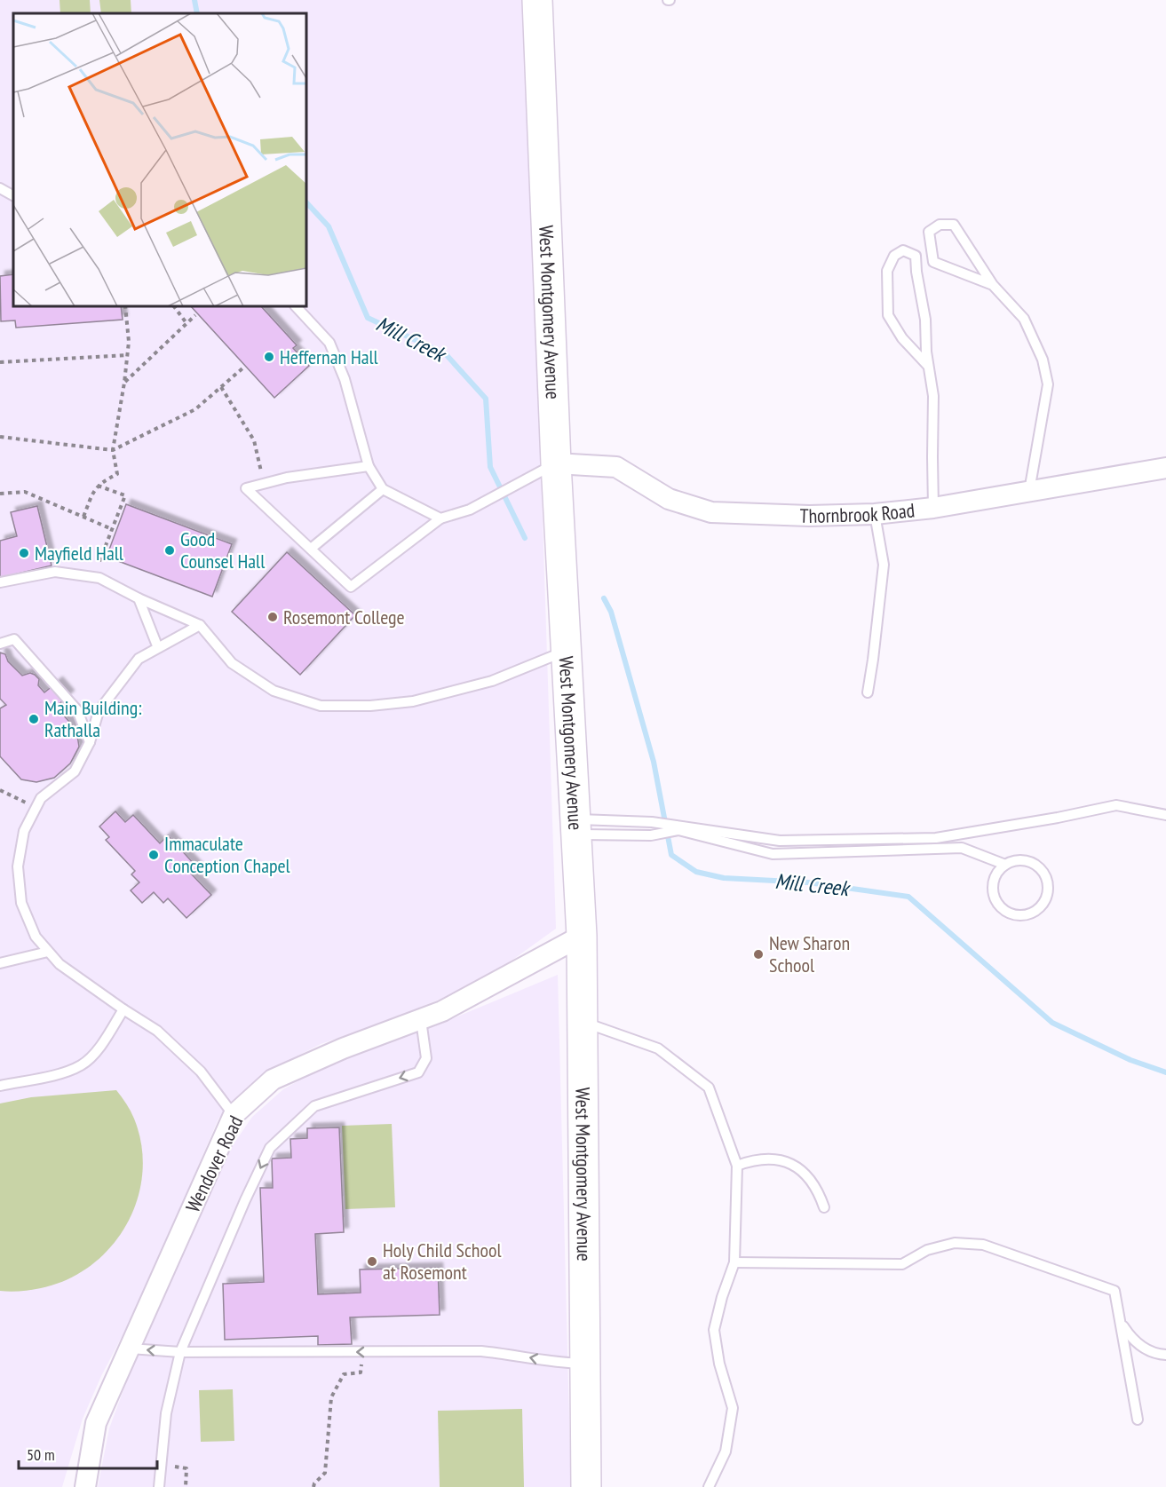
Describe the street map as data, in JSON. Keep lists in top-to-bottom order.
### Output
{
  "streets": {
    "main road": ["West Montgomery Avenue"],
    "street": ["Thornbrook Road", "Wendover Road"]
  },
  "crossings": [
    ["West Montgomery Avenue", "Thornbrook Road"],
    ["West Montgomery Avenue", "Wendover Road"]
  ],
  "water": ["Mill Creek"],
  "places": [
    "Heffernan Hall",
    "Good Counsel Hall",
    "Mayfield Hall",
    "Rosemont College",
    "Main Building: Rathalla",
    "Immaculate Conception Chapel",
    "New Sharon School",
    "Holy Child School at Rosemont"
  ],
  "scale_bar": "50 m"
}
